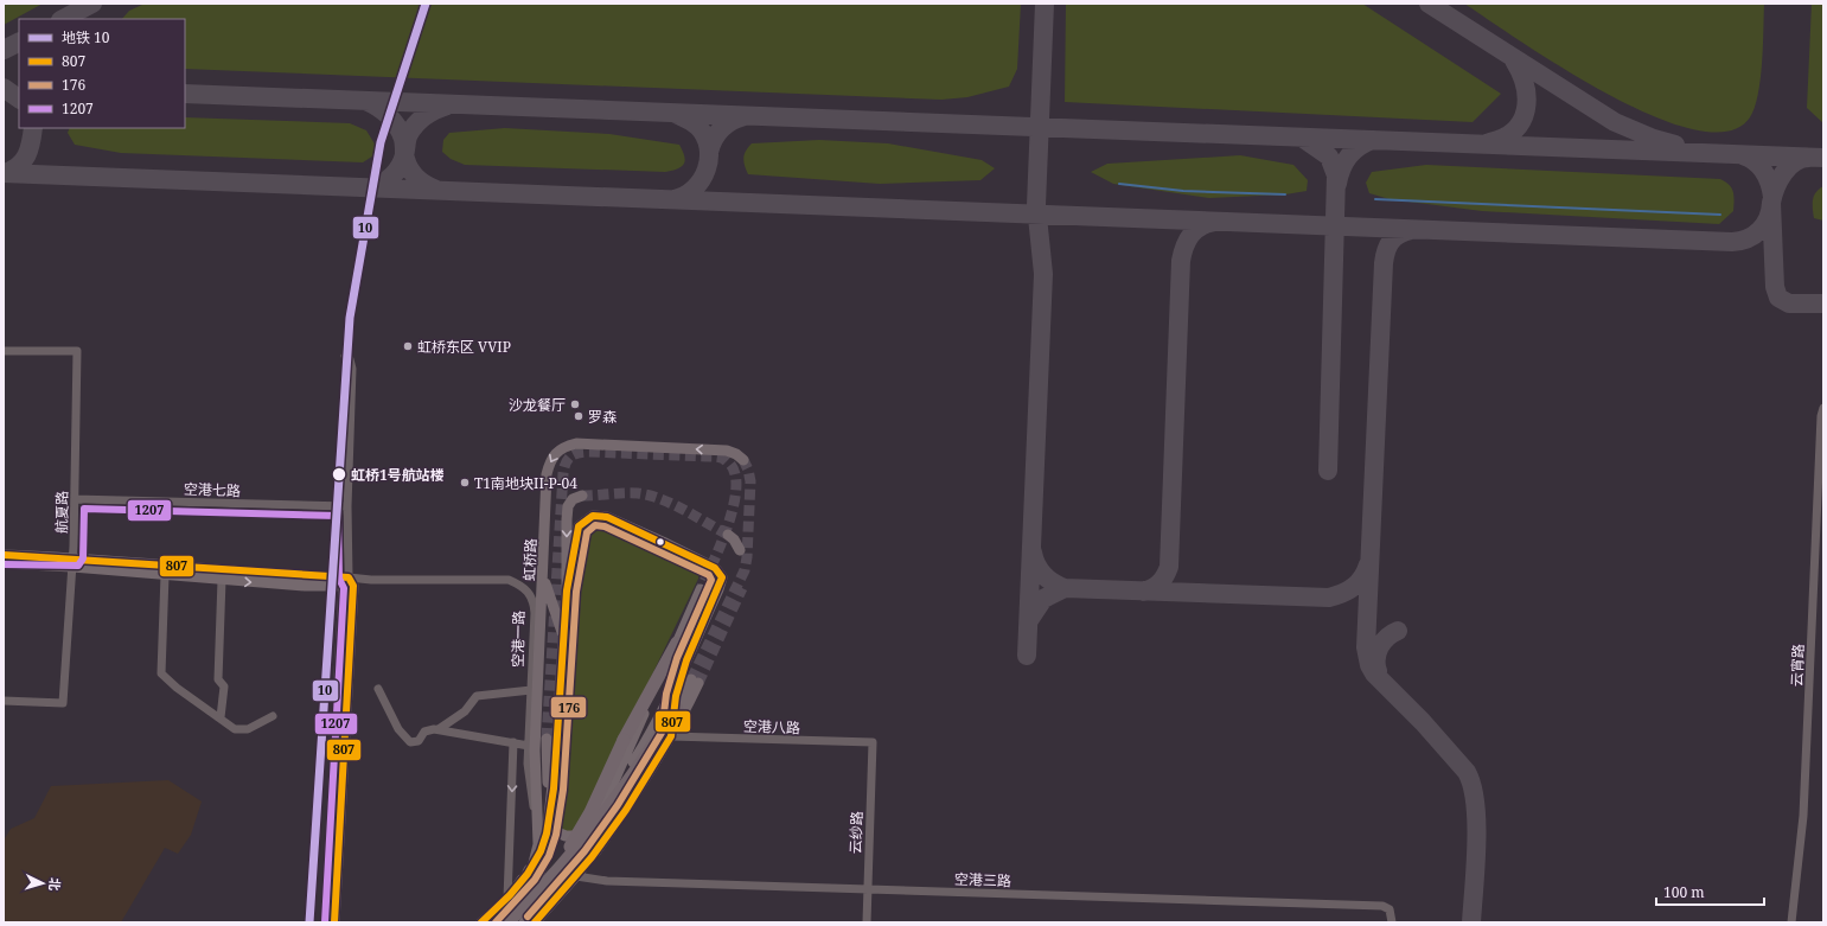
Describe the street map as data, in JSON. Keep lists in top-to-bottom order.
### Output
{
  "streets": {
    "main road": ["虹桥路", "空港一路"],
    "street": [
      "空港七路",
      "航夏路",
      "云宵路",
      "空港八路",
      "云纱路",
      "空港三路"
    ]
  },
  "crossings": [
    ["空港七路", "航夏路"],
    ["航夏路", "空港一路"],
    ["虹桥路", "空港一路"],
    ["空港八路", "云纱路"],
    ["云纱路", "空港三路"]
  ],
  "places": [
    "虹桥东区 VVIP",
    "沙龙餐厅",
    "罗森",
    "虹桥1号航站楼",
    "T1南地块II-P-04"
  ],
  "lines": [
    "metro line 10",
    "transit line 1207",
    "transit line 807",
    "transit line 176"
  ],
  "legend": [
    "地铁 10",
    "807",
    "176",
    "1207"
  ],
  "scale_bar": "100 m",
  "north": "right"
}
